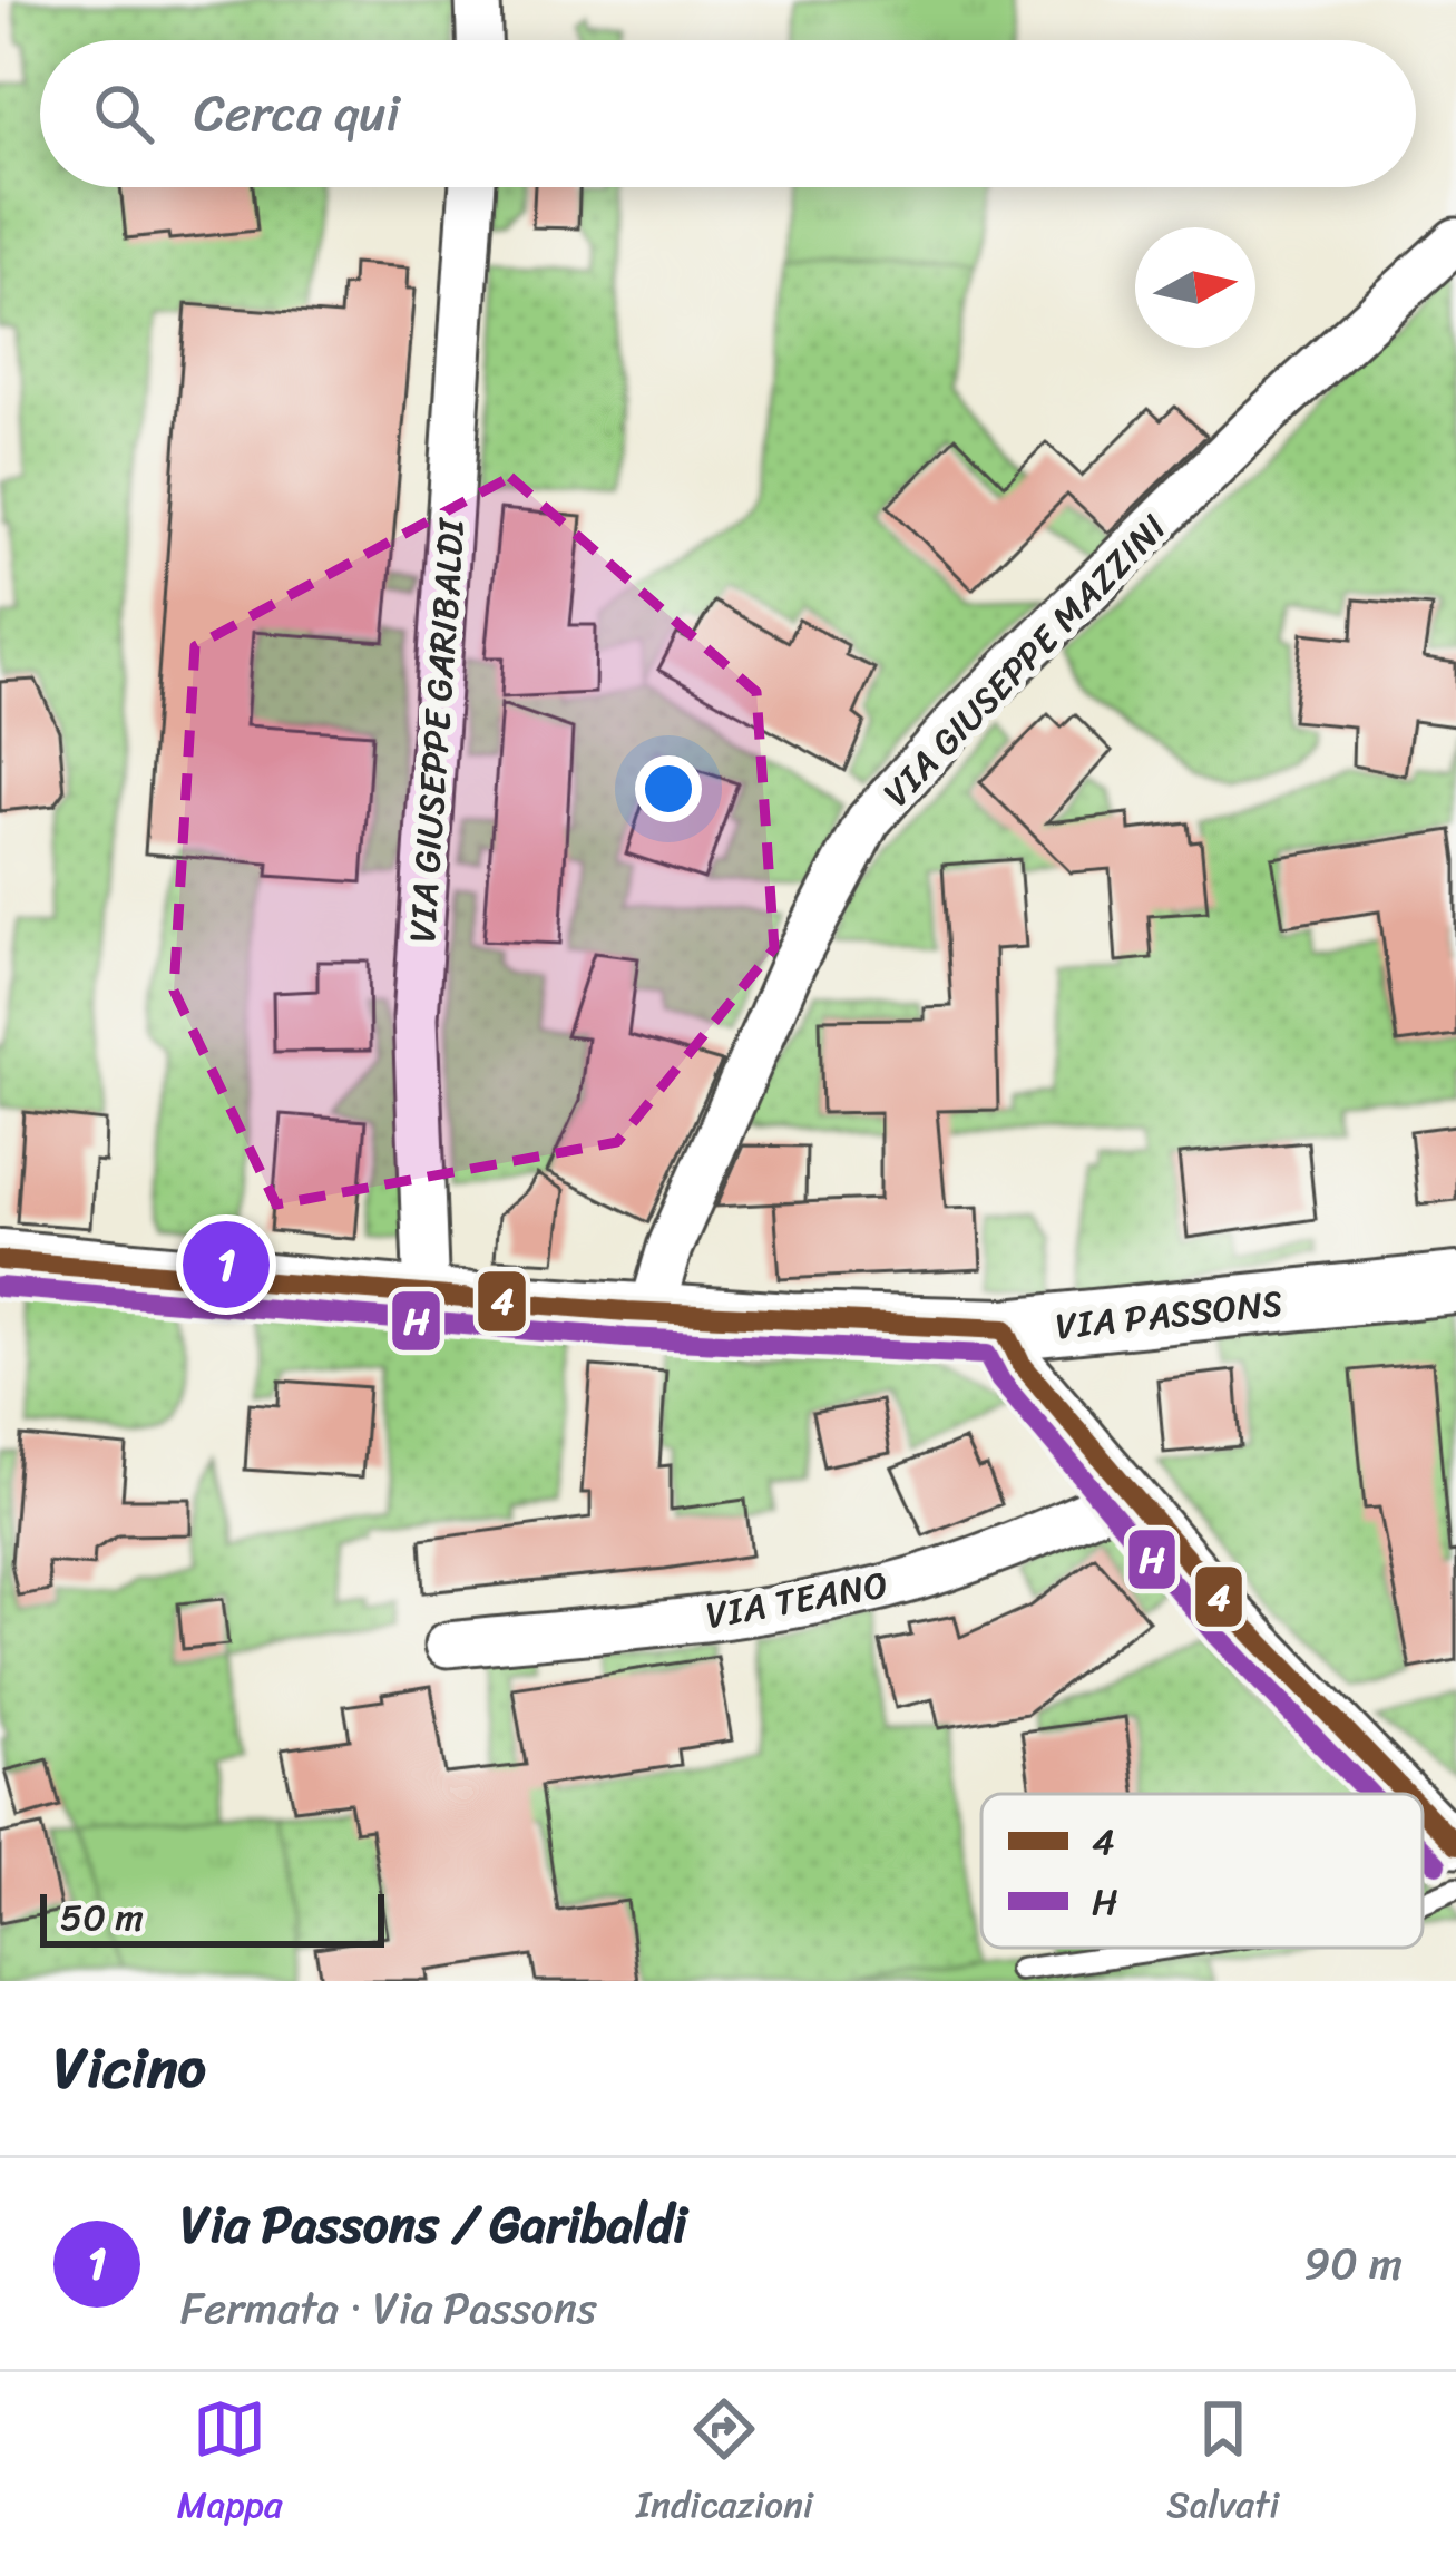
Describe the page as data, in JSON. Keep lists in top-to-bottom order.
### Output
{
  "streets": {
    "street": [
      "VIA GIUSEPPE MAZZINI",
      "VIA GIUSEPPE GARIBALDI",
      "VIA PASSONS",
      "VIA TEANO"
    ]
  },
  "crossings": [
    ["VIA GIUSEPPE MAZZINI", "VIA PASSONS"],
    ["VIA GIUSEPPE GARIBALDI", "VIA PASSONS"]
  ],
  "lines": ["transit line 4", "transit line H"],
  "legend": ["4", "H"],
  "scale_bar": "50 m",
  "north": "right",
  "page": {
    "search": "Cerca qui",
    "pins": "1",
    "scale": "50 m",
    "heading": "Vicino",
    "list": [
      {
        "mark": "1",
        "name": "Via Passons / Garibaldi",
        "note": "Fermata · Via Passons",
        "value": "90 m"
      }
    ],
    "nav": ["Mappa", "Indicazioni", "Salvati"]
  }
}
